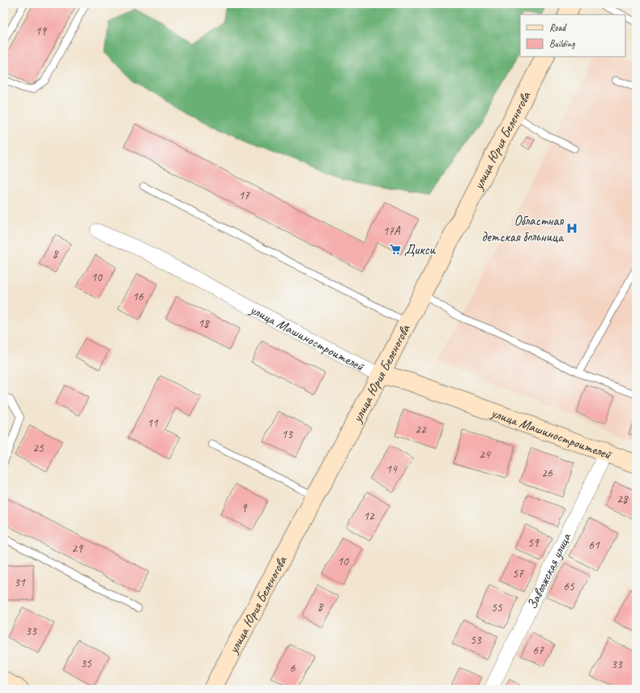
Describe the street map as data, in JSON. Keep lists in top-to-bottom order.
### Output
{
  "streets": {
    "main road": ["улица Юрия Беленогова", "улица Машиностроителей"],
    "street": ["Заволжская улица"]
  },
  "crossings": [
    ["улица Юрия Беленогова", "улица Машиностроителей"],
    ["улица Машиностроителей", "Заволжская улица"]
  ],
  "places": {
    "hospital": ["Областная детская больница"],
    "supermarket": ["Дикси"]
  },
  "house_numbers": [
    "19",
    "17",
    "17А",
    "8",
    "10",
    "16",
    "18",
    "11",
    "22",
    "13",
    "25",
    "24",
    "14",
    "26",
    "28",
    "9",
    "12",
    "59",
    "61",
    "29",
    "10",
    "57",
    "31",
    "65",
    "8",
    "55",
    "33",
    "53",
    "67",
    "35",
    "33",
    "6"
  ],
  "legend": ["Road", "Building"]
}
